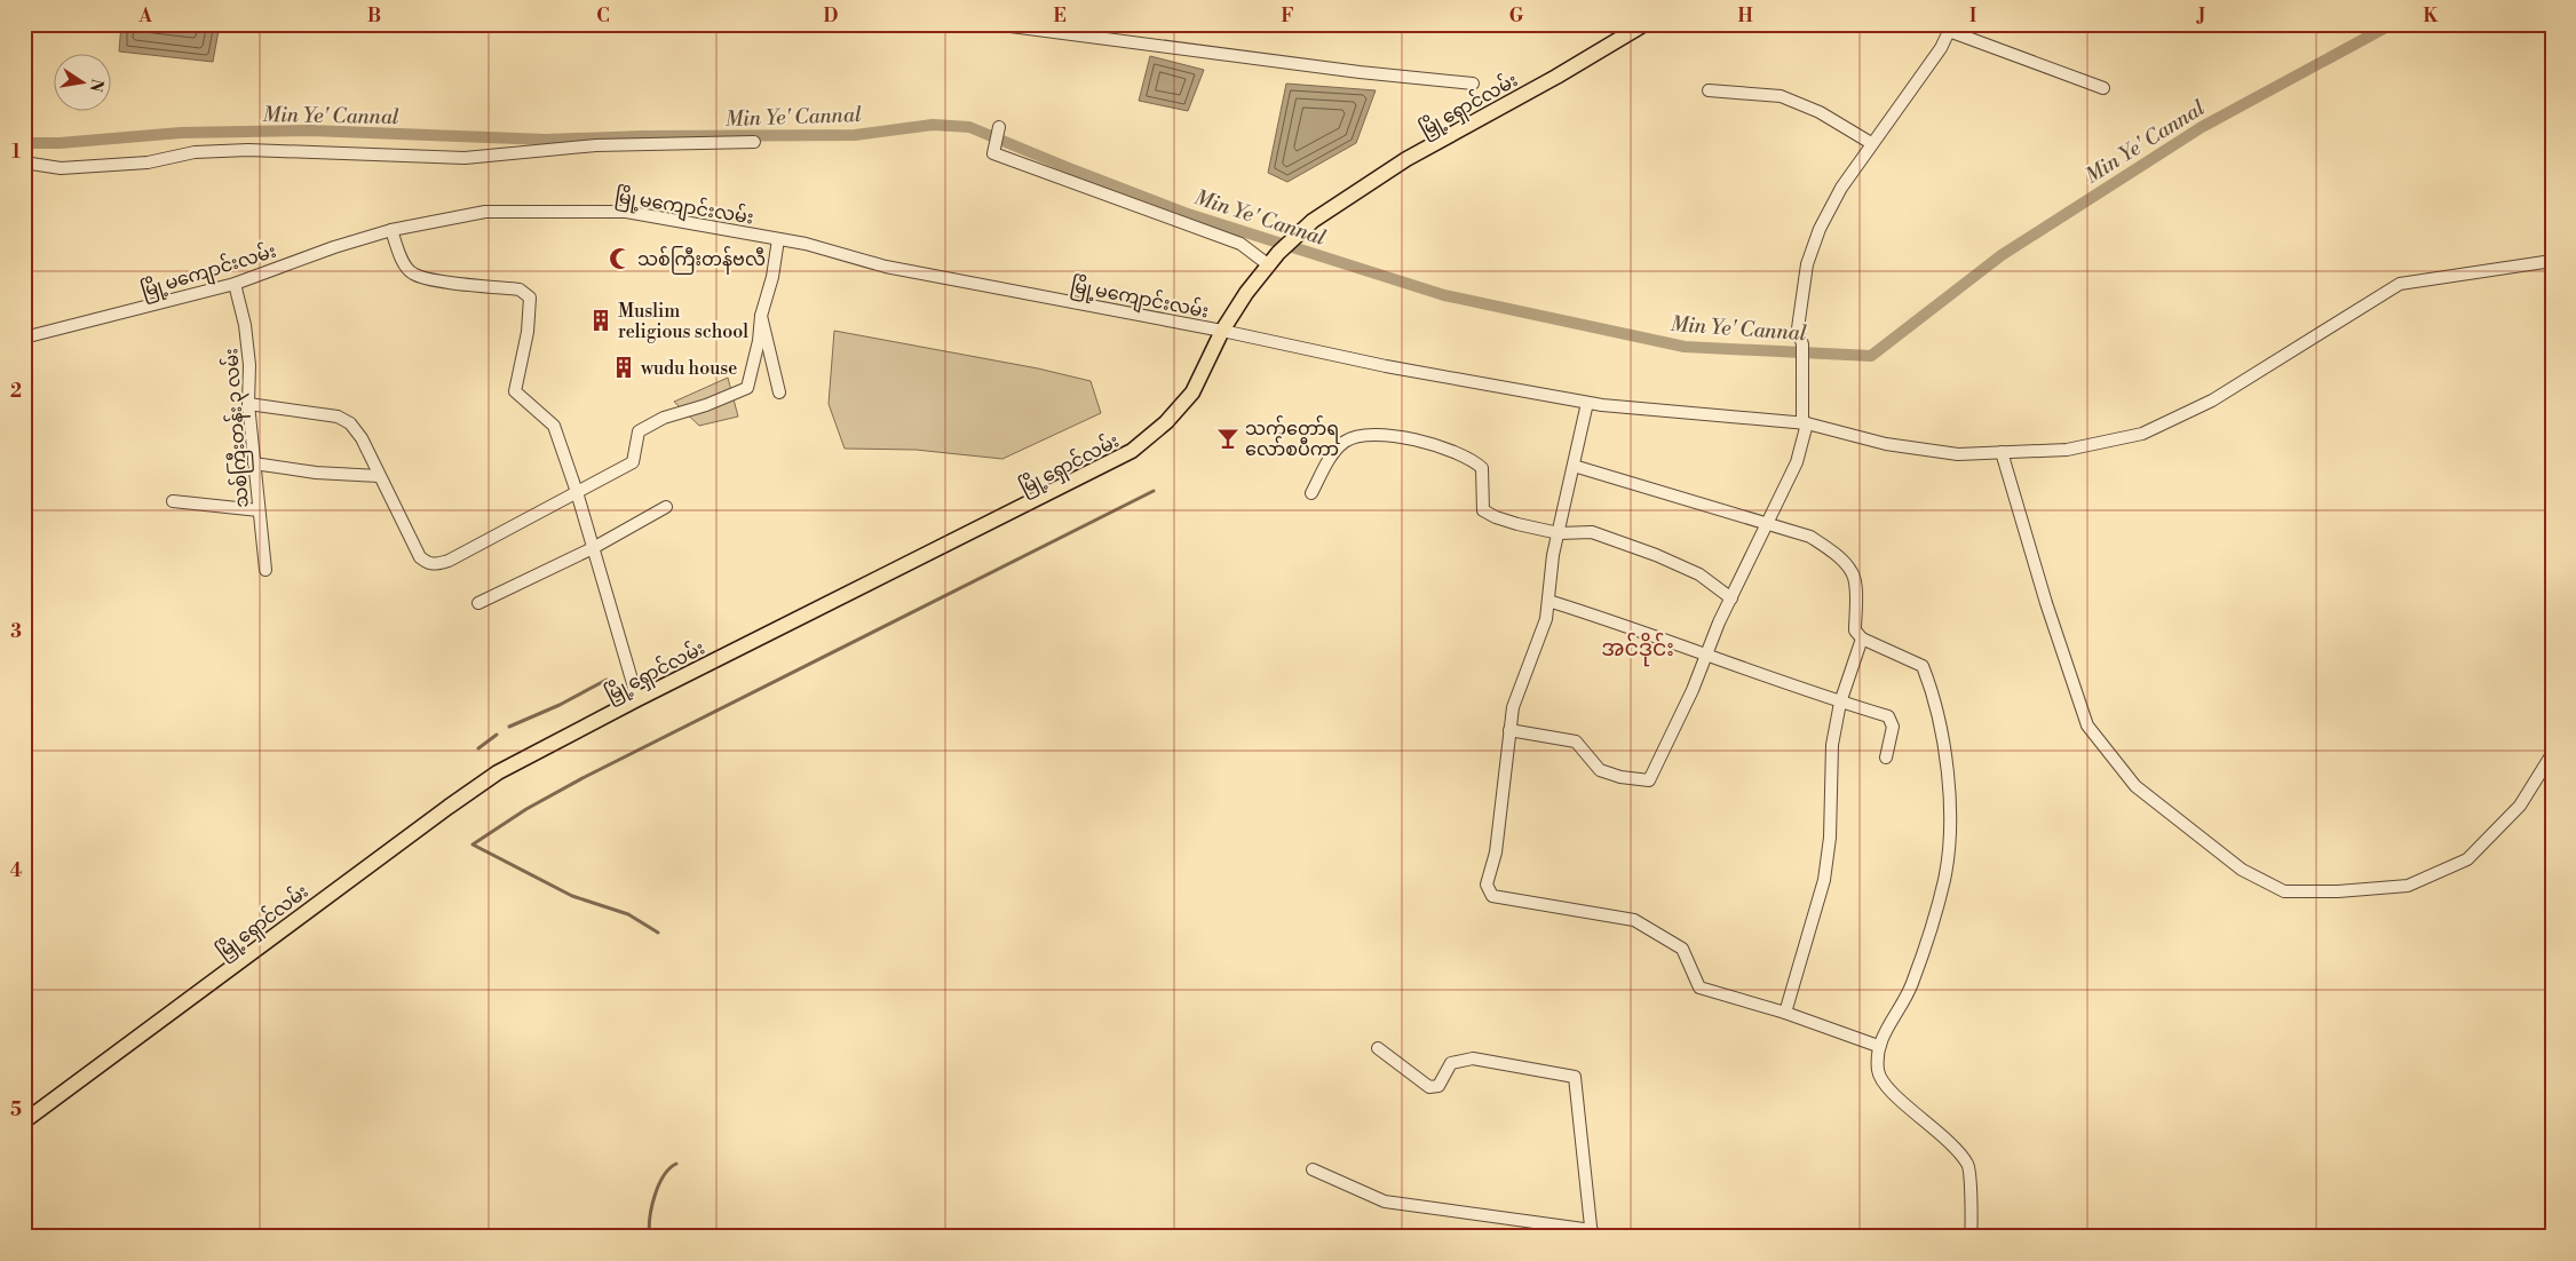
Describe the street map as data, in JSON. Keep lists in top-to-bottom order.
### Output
{
  "streets": {
    "main road": ["မြို့ရှောင်လမ်း"],
    "street": ["မြို့မကျောင်းလမ်း", "သစ်ကြီးတန်း ၃ လမ်း"]
  },
  "crossings": [
    ["မြို့ရှောင်လမ်း", "မြို့မကျောင်းလမ်း"],
    ["မြို့မကျောင်းလမ်း", "သစ်ကြီးတန်း ၃ လမ်း"]
  ],
  "districts": ["အင်ဒိုင်း"],
  "water": ["Min Ye' Cannal"],
  "places": {
    "mosque": ["သစ်ကြီးတန်ဗလီ"],
    "building": ["Muslim religious school", "wudu house"],
    "bar": ["သက်တော်ရ လော်စပီကာ"]
  },
  "north": "right",
  "grid": {
    "columns": [
      "A",
      "B",
      "C",
      "D",
      "E",
      "F",
      "G",
      "H",
      "I",
      "J",
      "K"
    ],
    "rows": [
      "1",
      "2",
      "3",
      "4",
      "5"
    ]
  }
}
